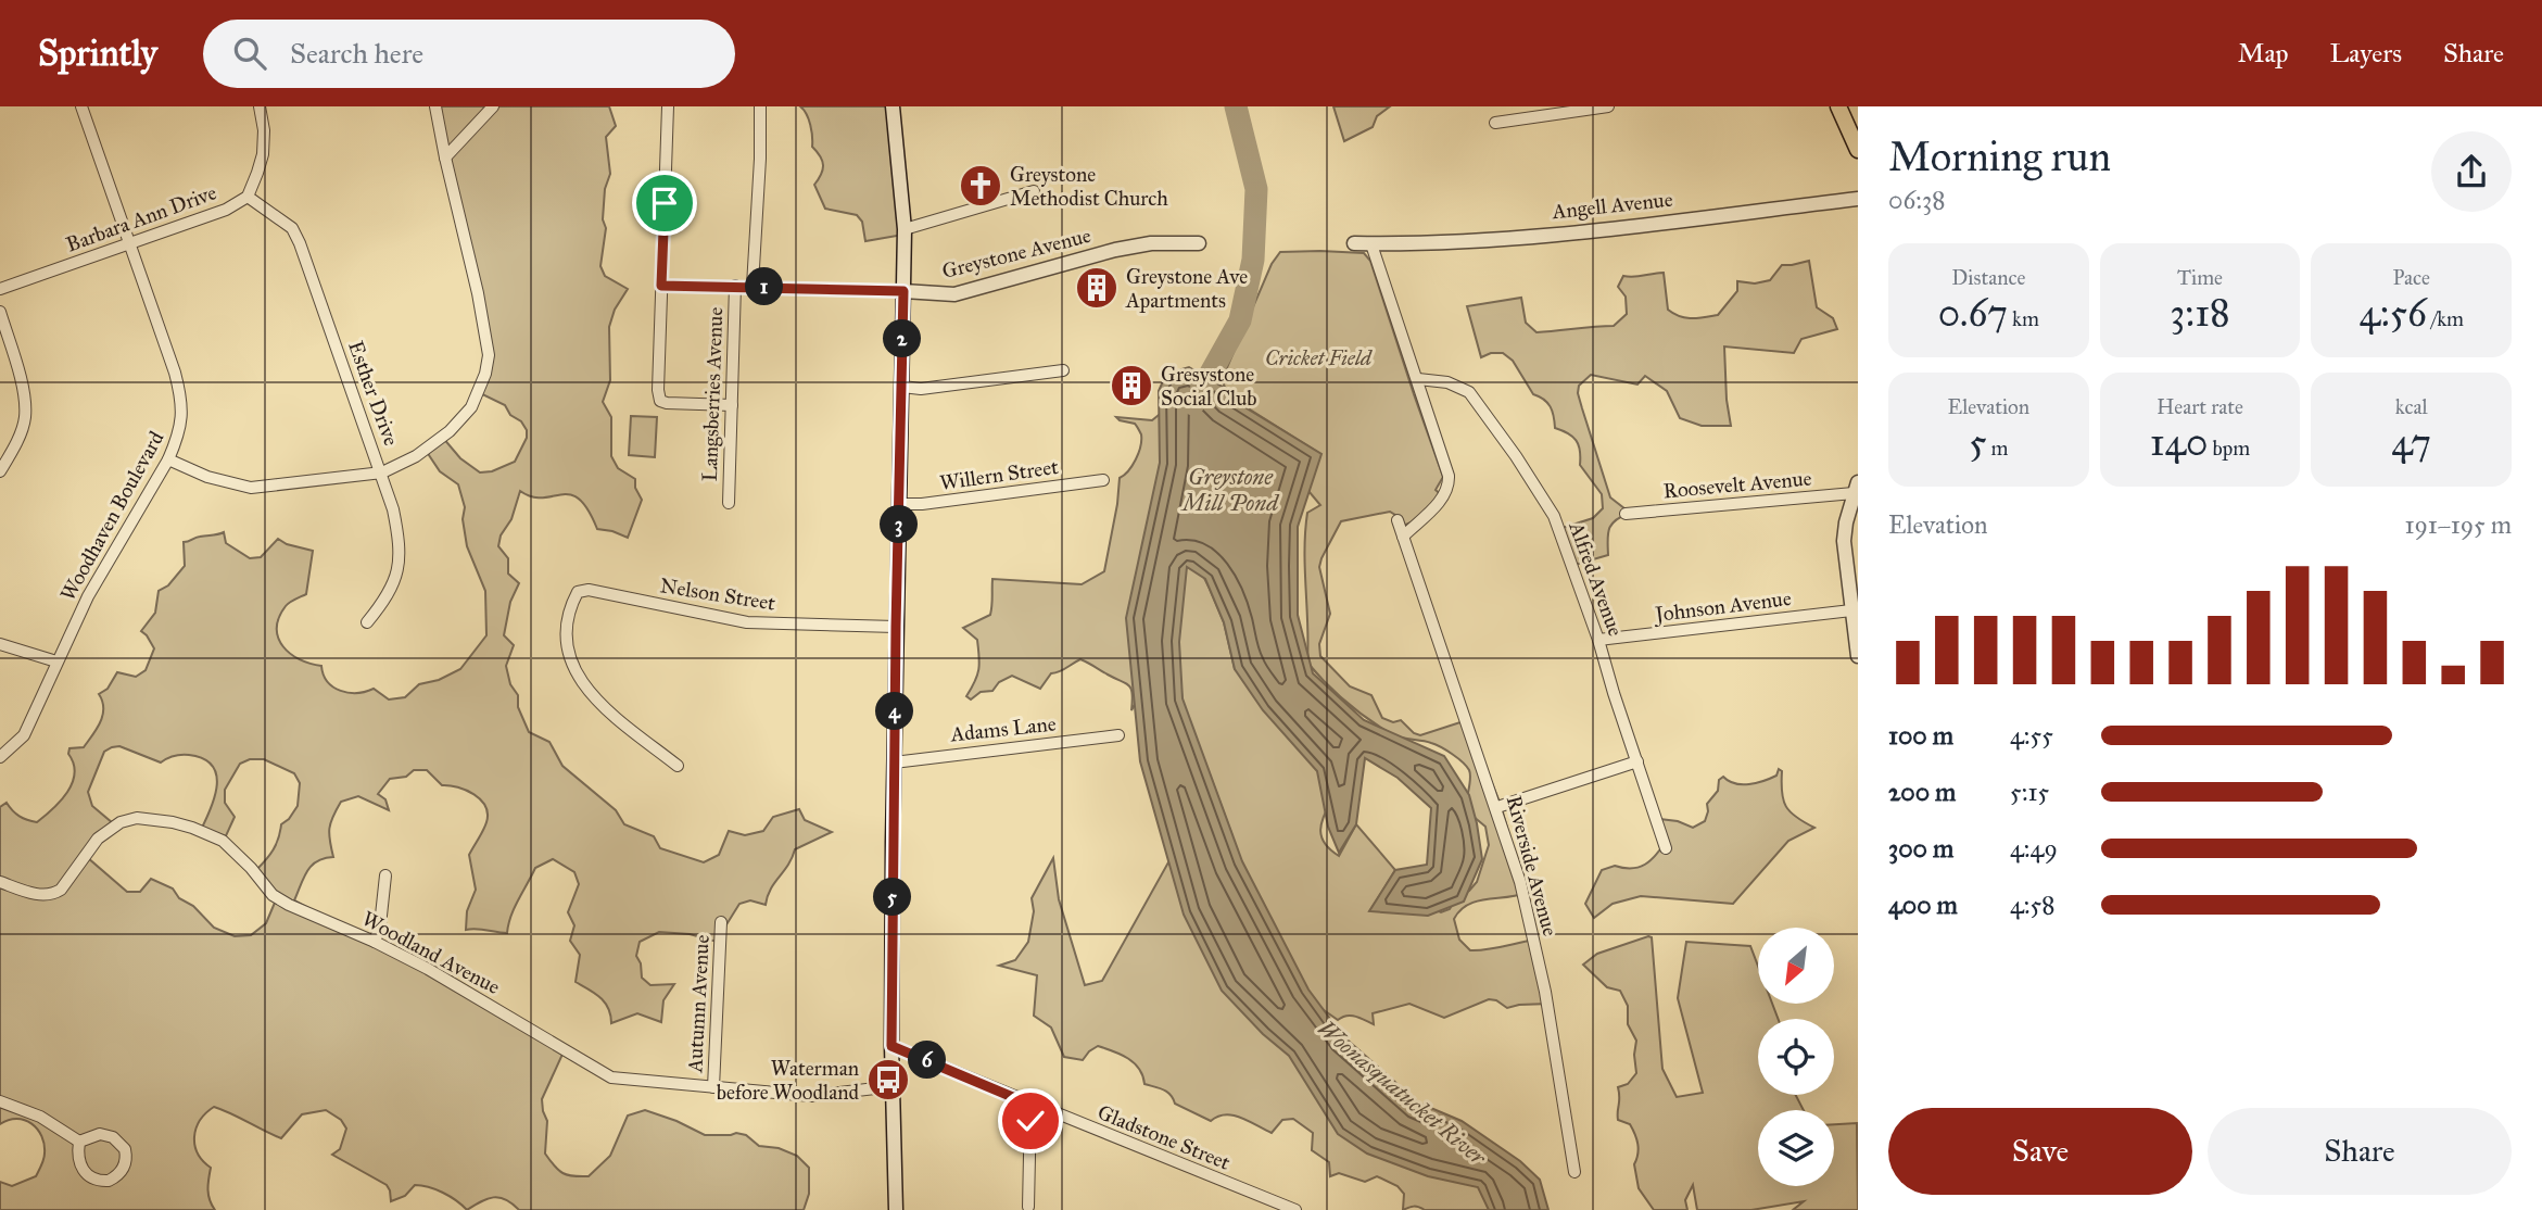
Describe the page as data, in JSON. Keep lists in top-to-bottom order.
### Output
{
  "streets": {
    "main road": ["Angell Avenue", "Greystone Avenue"],
    "street": [
      "Barbara Ann Drive",
      "Esther Drive",
      "Langsberries Avenue",
      "Willern Street",
      "Roosevelt Avenue",
      "Woodhaven Boulevard",
      "Alfred Avenue",
      "Nelson Street",
      "Johnson Avenue",
      "Adams Lane",
      "Riverside Avenue",
      "Woodland Avenue",
      "Autumn Avenue",
      "Gladstone Street"
    ]
  },
  "crossings": [
    ["Barbara Ann Drive", "Esther Drive"],
    ["Barbara Ann Drive", "Woodhaven Boulevard"],
    ["Greystone Avenue", "Langsberries Avenue"],
    ["Alfred Avenue", "Johnson Avenue"],
    ["Woodland Avenue", "Autumn Avenue"]
  ],
  "water": ["Greystone Mill Pond", "Woonasquatucket River"],
  "parks": ["Cricket Field"],
  "places": {
    "church": ["Greystone Methodist Church"],
    "building": ["Greystone Ave Apartments", "Gresystone Social Club"],
    "bus stop": ["Waterman before Woodland"]
  },
  "north": "bottom left",
  "page": {
    "header": "Sprintly",
    "search": "Search here",
    "nav": ["Map", "Layers", "Share"],
    "heading": ["Morning run", "06:38"],
    "stats": [
      ["Distance", "0.67 km"],
      ["Time", "3:18"],
      ["Pace", "4:56 /km"],
      ["Elevation", "5 m"],
      ["Heart rate", "140 bpm"],
      ["kcal", "47"]
    ],
    "pins": [
      "1",
      "2",
      "3",
      "4",
      "5",
      "6"
    ],
    "chart": ["Elevation", "191–195 m"],
    "list": [
      {
        "name": "100 m",
        "note": "4:55"
      },
      {
        "name": "200 m",
        "note": "5:15"
      },
      {
        "name": "300 m",
        "note": "4:49"
      },
      {
        "name": "400 m",
        "note": "4:58"
      }
    ],
    "buttons": ["Save", "Share"]
  }
}
